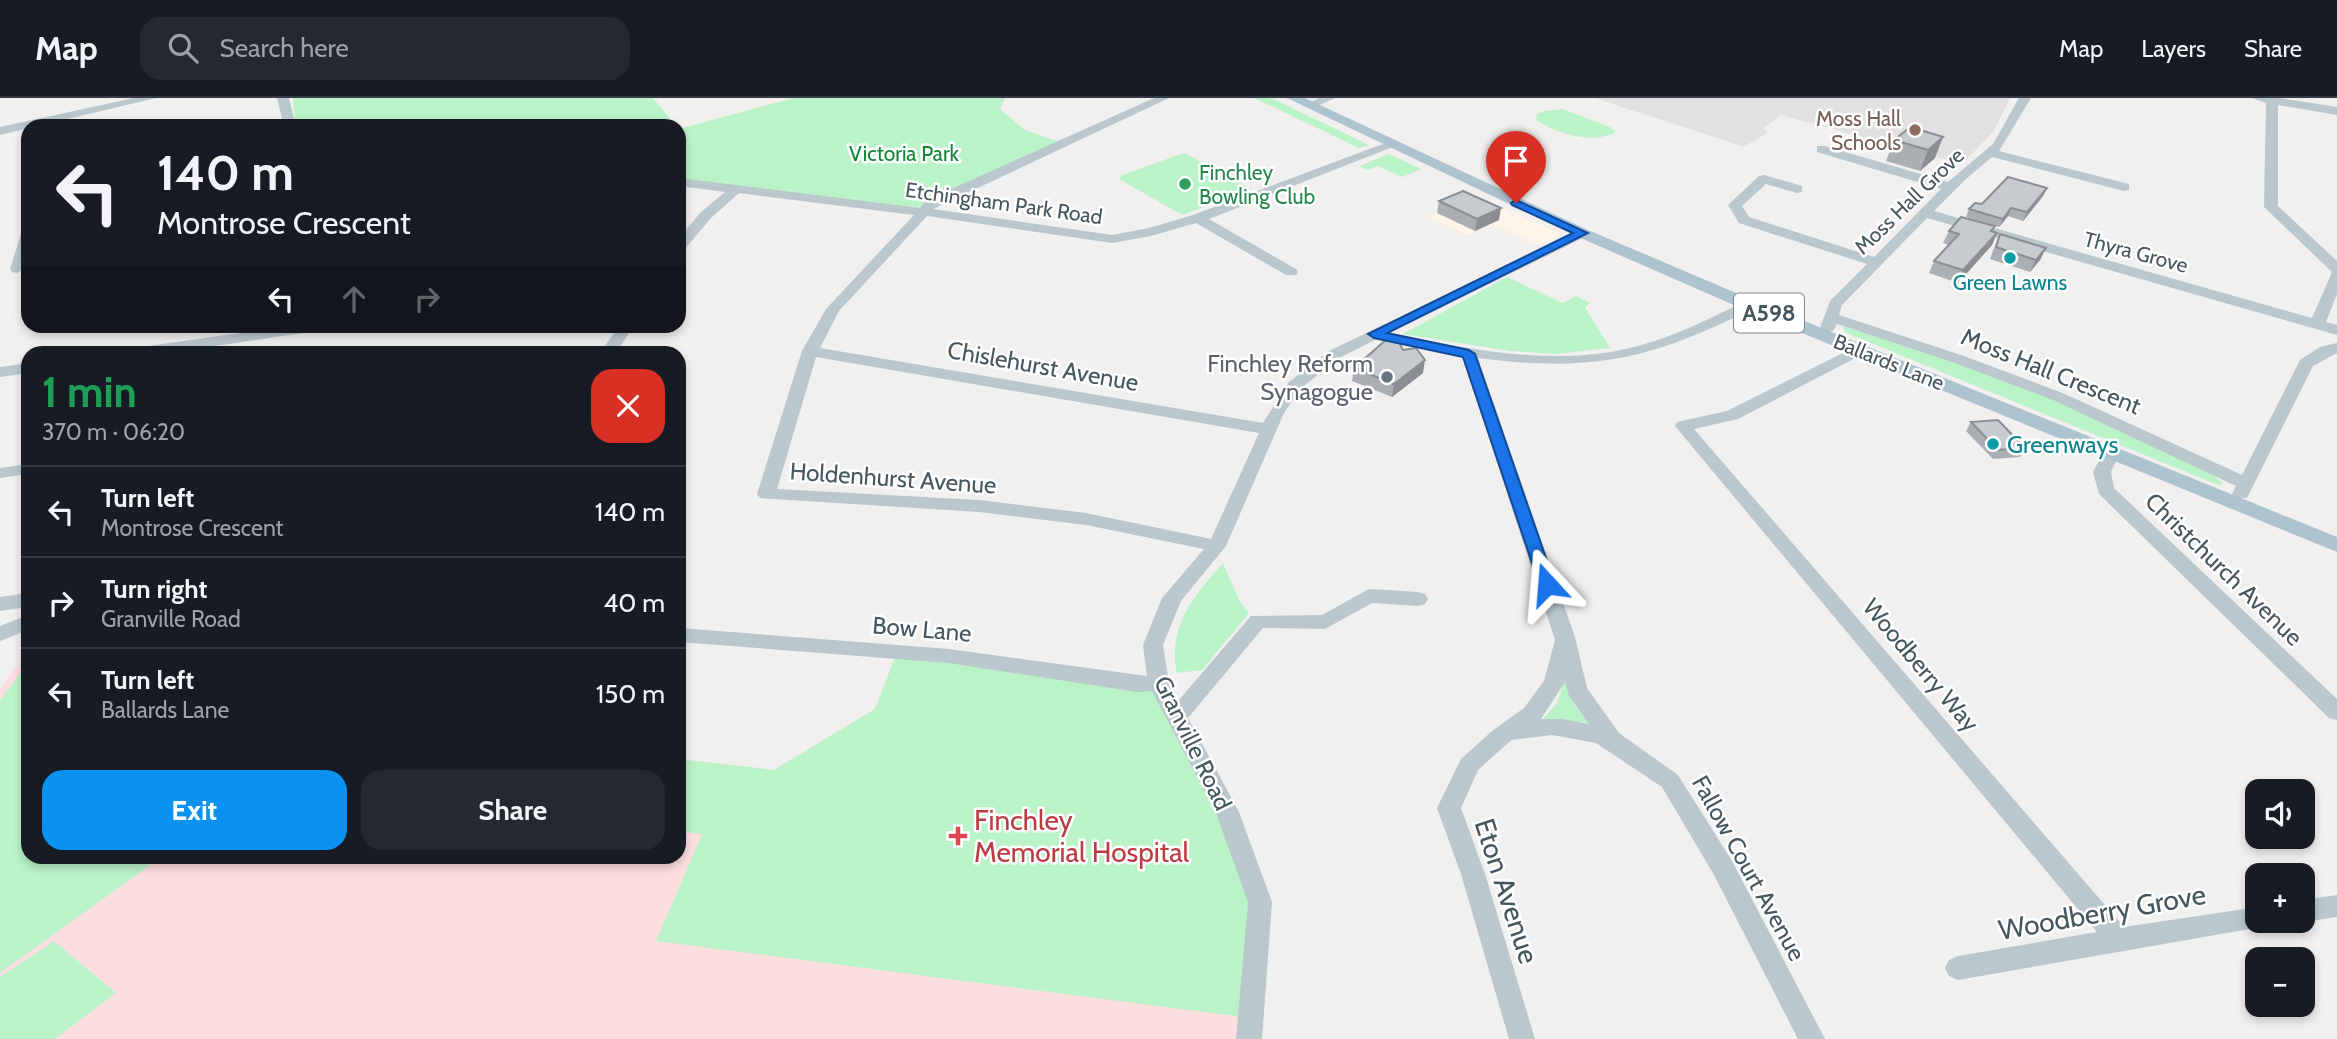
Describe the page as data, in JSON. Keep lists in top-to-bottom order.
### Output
{
  "streets": {
    "main road": ["A598", "Ballards Lane"],
    "street": [
      "Moss Hall Grove",
      "Etchingham Park Road",
      "Thyra Grove",
      "Chislehurst Avenue",
      "Moss Hall Crescent",
      "Holdenhurst Avenue",
      "Christchurch Avenue",
      "Bow Lane",
      "Woodberry Way",
      "Granville Road",
      "Fallow Court Avenue",
      "Eton Avenue",
      "Woodberry Grove"
    ]
  },
  "crossings": [
    ["Moss Hall Grove", "Thyra Grove"],
    ["Moss Hall Grove", "Ballards Lane"],
    ["Moss Hall Grove", "Moss Hall Crescent"],
    ["Etchingham Park Road", "Ballards Lane"],
    ["Etchingham Park Road", "Holdenhurst Avenue"],
    ["Ballards Lane", "Moss Hall Crescent"],
    ["Ballards Lane", "Christchurch Avenue"],
    ["Ballards Lane", "Woodberry Way"],
    ["Ballards Lane", "Granville Road"],
    ["Chislehurst Avenue", "Holdenhurst Avenue"],
    ["Chislehurst Avenue", "Granville Road"],
    ["Holdenhurst Avenue", "Granville Road"],
    ["Bow Lane", "Granville Road"],
    ["Woodberry Way", "Woodberry Grove"],
    ["Fallow Court Avenue", "Eton Avenue"]
  ],
  "parks": ["Victoria Park"],
  "places": {
    "other": [
      "Moss Hall Schools",
      "Finchley Bowling Club",
      "Green Lawns",
      "Finchley Reform Synagogue",
      "Greenways"
    ],
    "health": ["Finchley Memorial Hospital"]
  },
  "page": {
    "header": "Map",
    "search": "Search here",
    "nav": ["Map", "Layers", "Share"],
    "turn": ["140 m", "Montrose Crescent"],
    "heading": ["1 min", "370 m · 06:20"],
    "list": [
      {
        "name": "Turn left",
        "note": "Montrose Crescent",
        "value": "140 m"
      },
      {
        "name": "Turn right",
        "note": "Granville Road",
        "value": "40 m"
      },
      {
        "name": "Turn left",
        "note": "Ballards Lane",
        "value": "150 m"
      }
    ],
    "buttons": ["Exit", "Share"],
    "map_buttons": ["+", "−"]
  }
}
